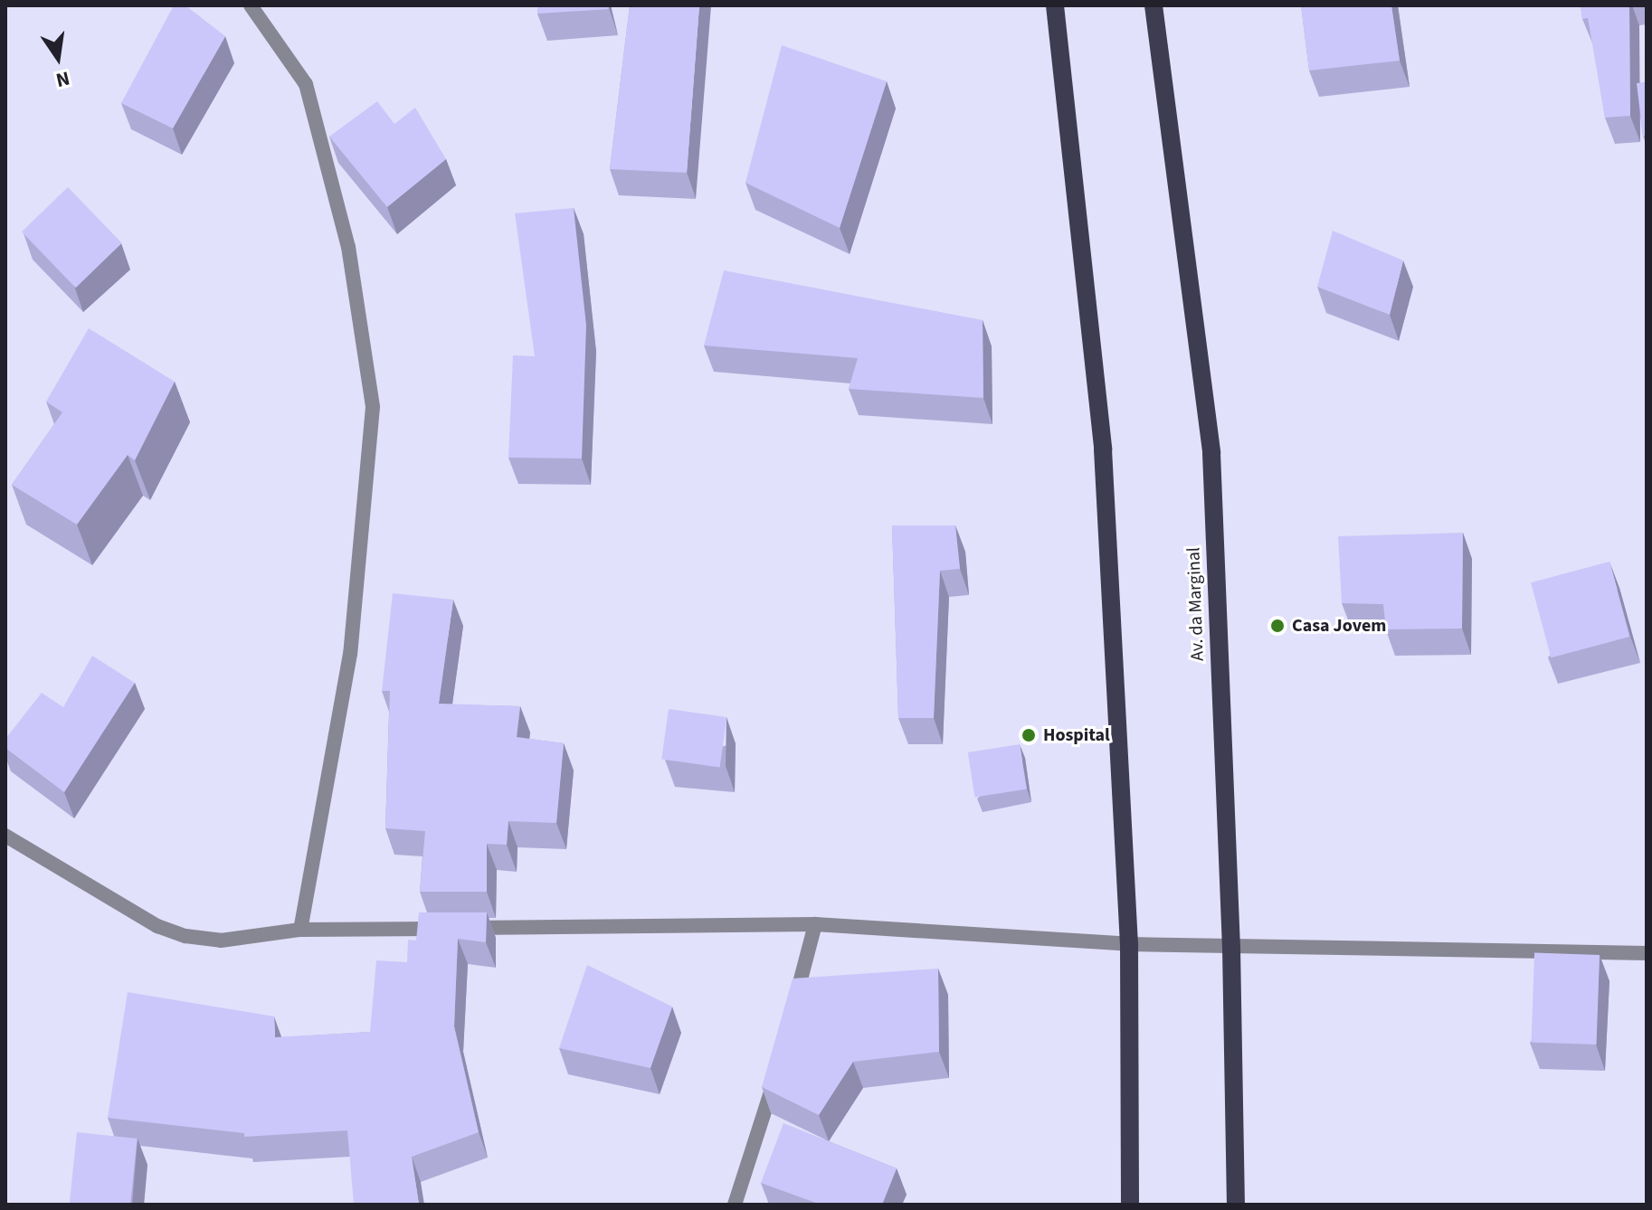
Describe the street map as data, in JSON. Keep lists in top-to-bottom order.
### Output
{
  "streets": {
    "main road": ["Av. da Marginal"]
  },
  "places": ["Casa Jovem", "Hospital"],
  "north": "bottom"
}
